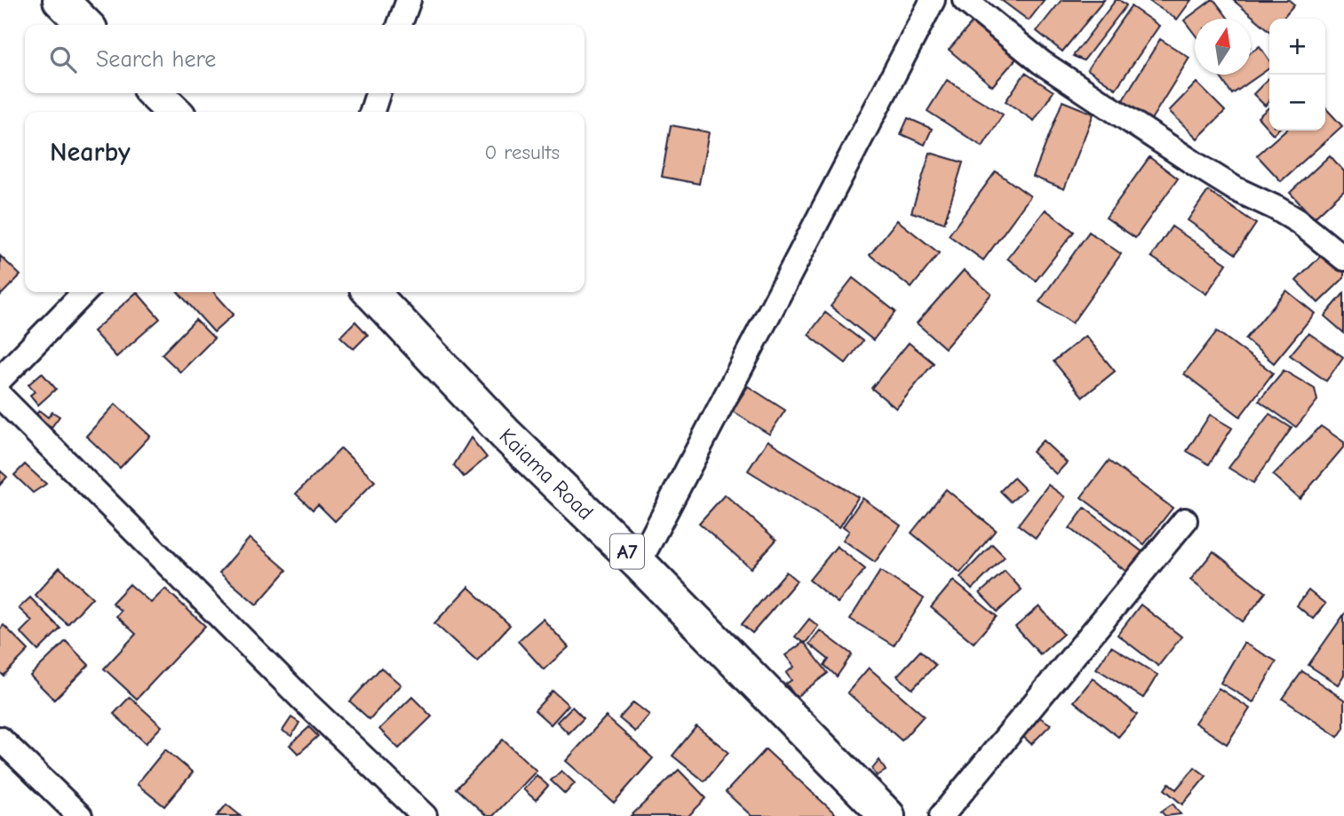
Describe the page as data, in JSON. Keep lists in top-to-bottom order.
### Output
{
  "streets": {
    "highway": ["Kaiama Road", "A7"]
  },
  "north": "top",
  "page": {
    "map_buttons": ["+", "−"],
    "search": "Search here",
    "heading": ["Nearby", "0 results"]
  }
}
